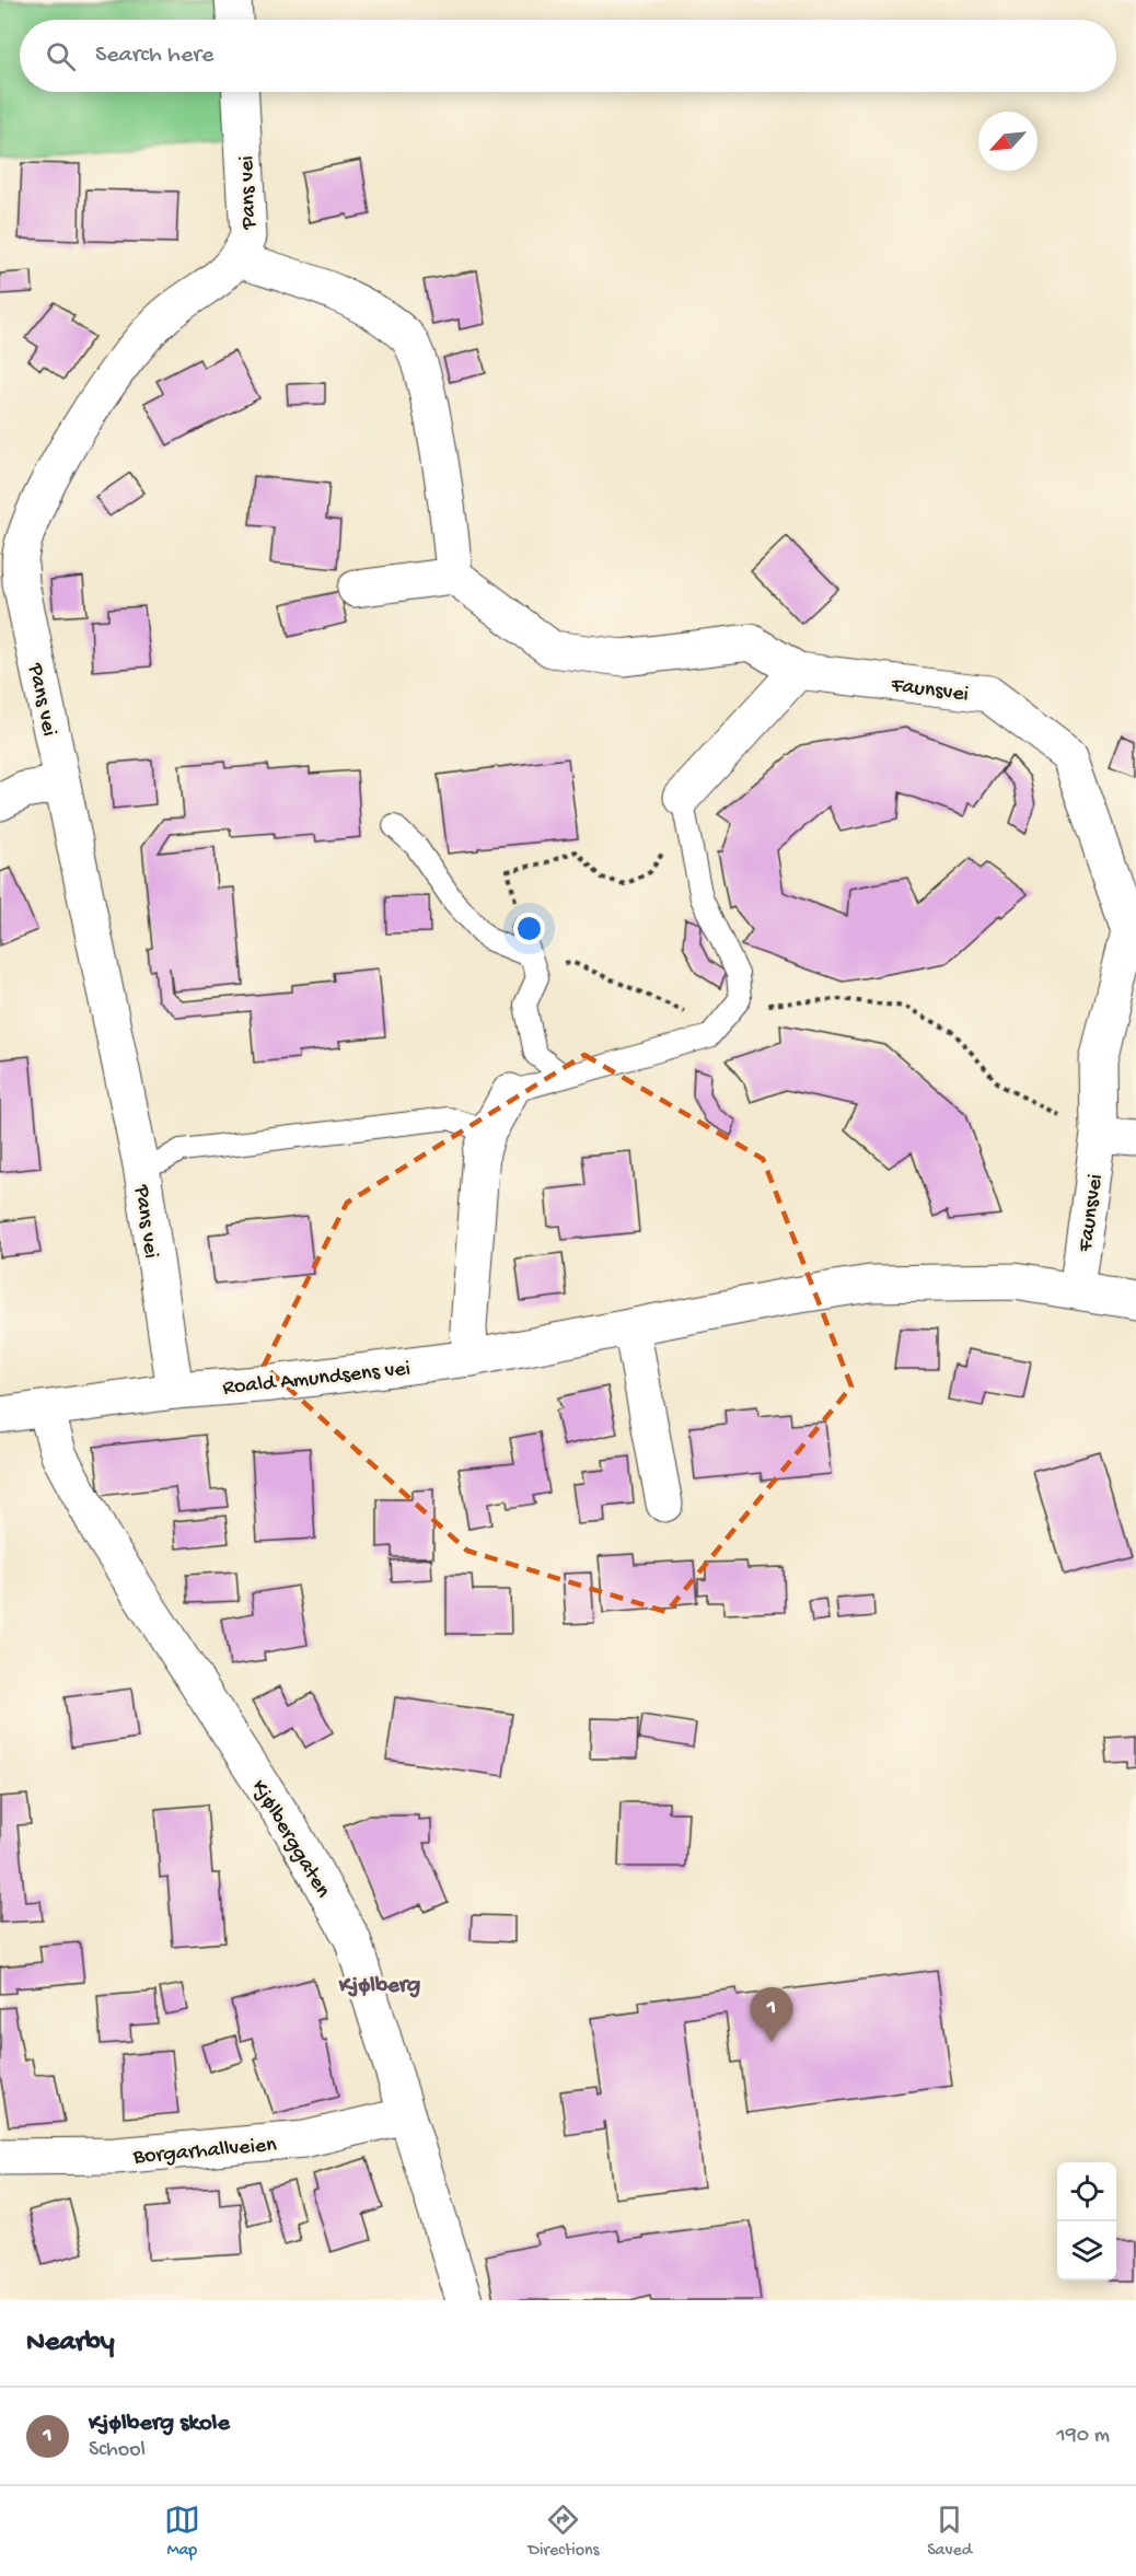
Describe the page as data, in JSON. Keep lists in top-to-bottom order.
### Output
{
  "streets": {
    "street": [
      "Pans vei",
      "Faunsvei",
      "Roald Amundsens vei",
      "Kjølberggaten",
      "Borgarhallveien"
    ]
  },
  "crossings": [
    ["Pans vei", "Roald Amundsens vei"],
    ["Faunsvei", "Roald Amundsens vei"],
    ["Roald Amundsens vei", "Kjølberggaten"],
    ["Kjølberggaten", "Borgarhallveien"]
  ],
  "districts": ["Kjølberg"],
  "north": "bottom left",
  "page": {
    "search": "Search here",
    "pins": "1",
    "heading": "Nearby",
    "list": [
      {
        "mark": "1",
        "name": "Kjølberg skole",
        "note": "School",
        "value": "190 m"
      }
    ],
    "nav": ["Map", "Directions", "Saved"]
  }
}
